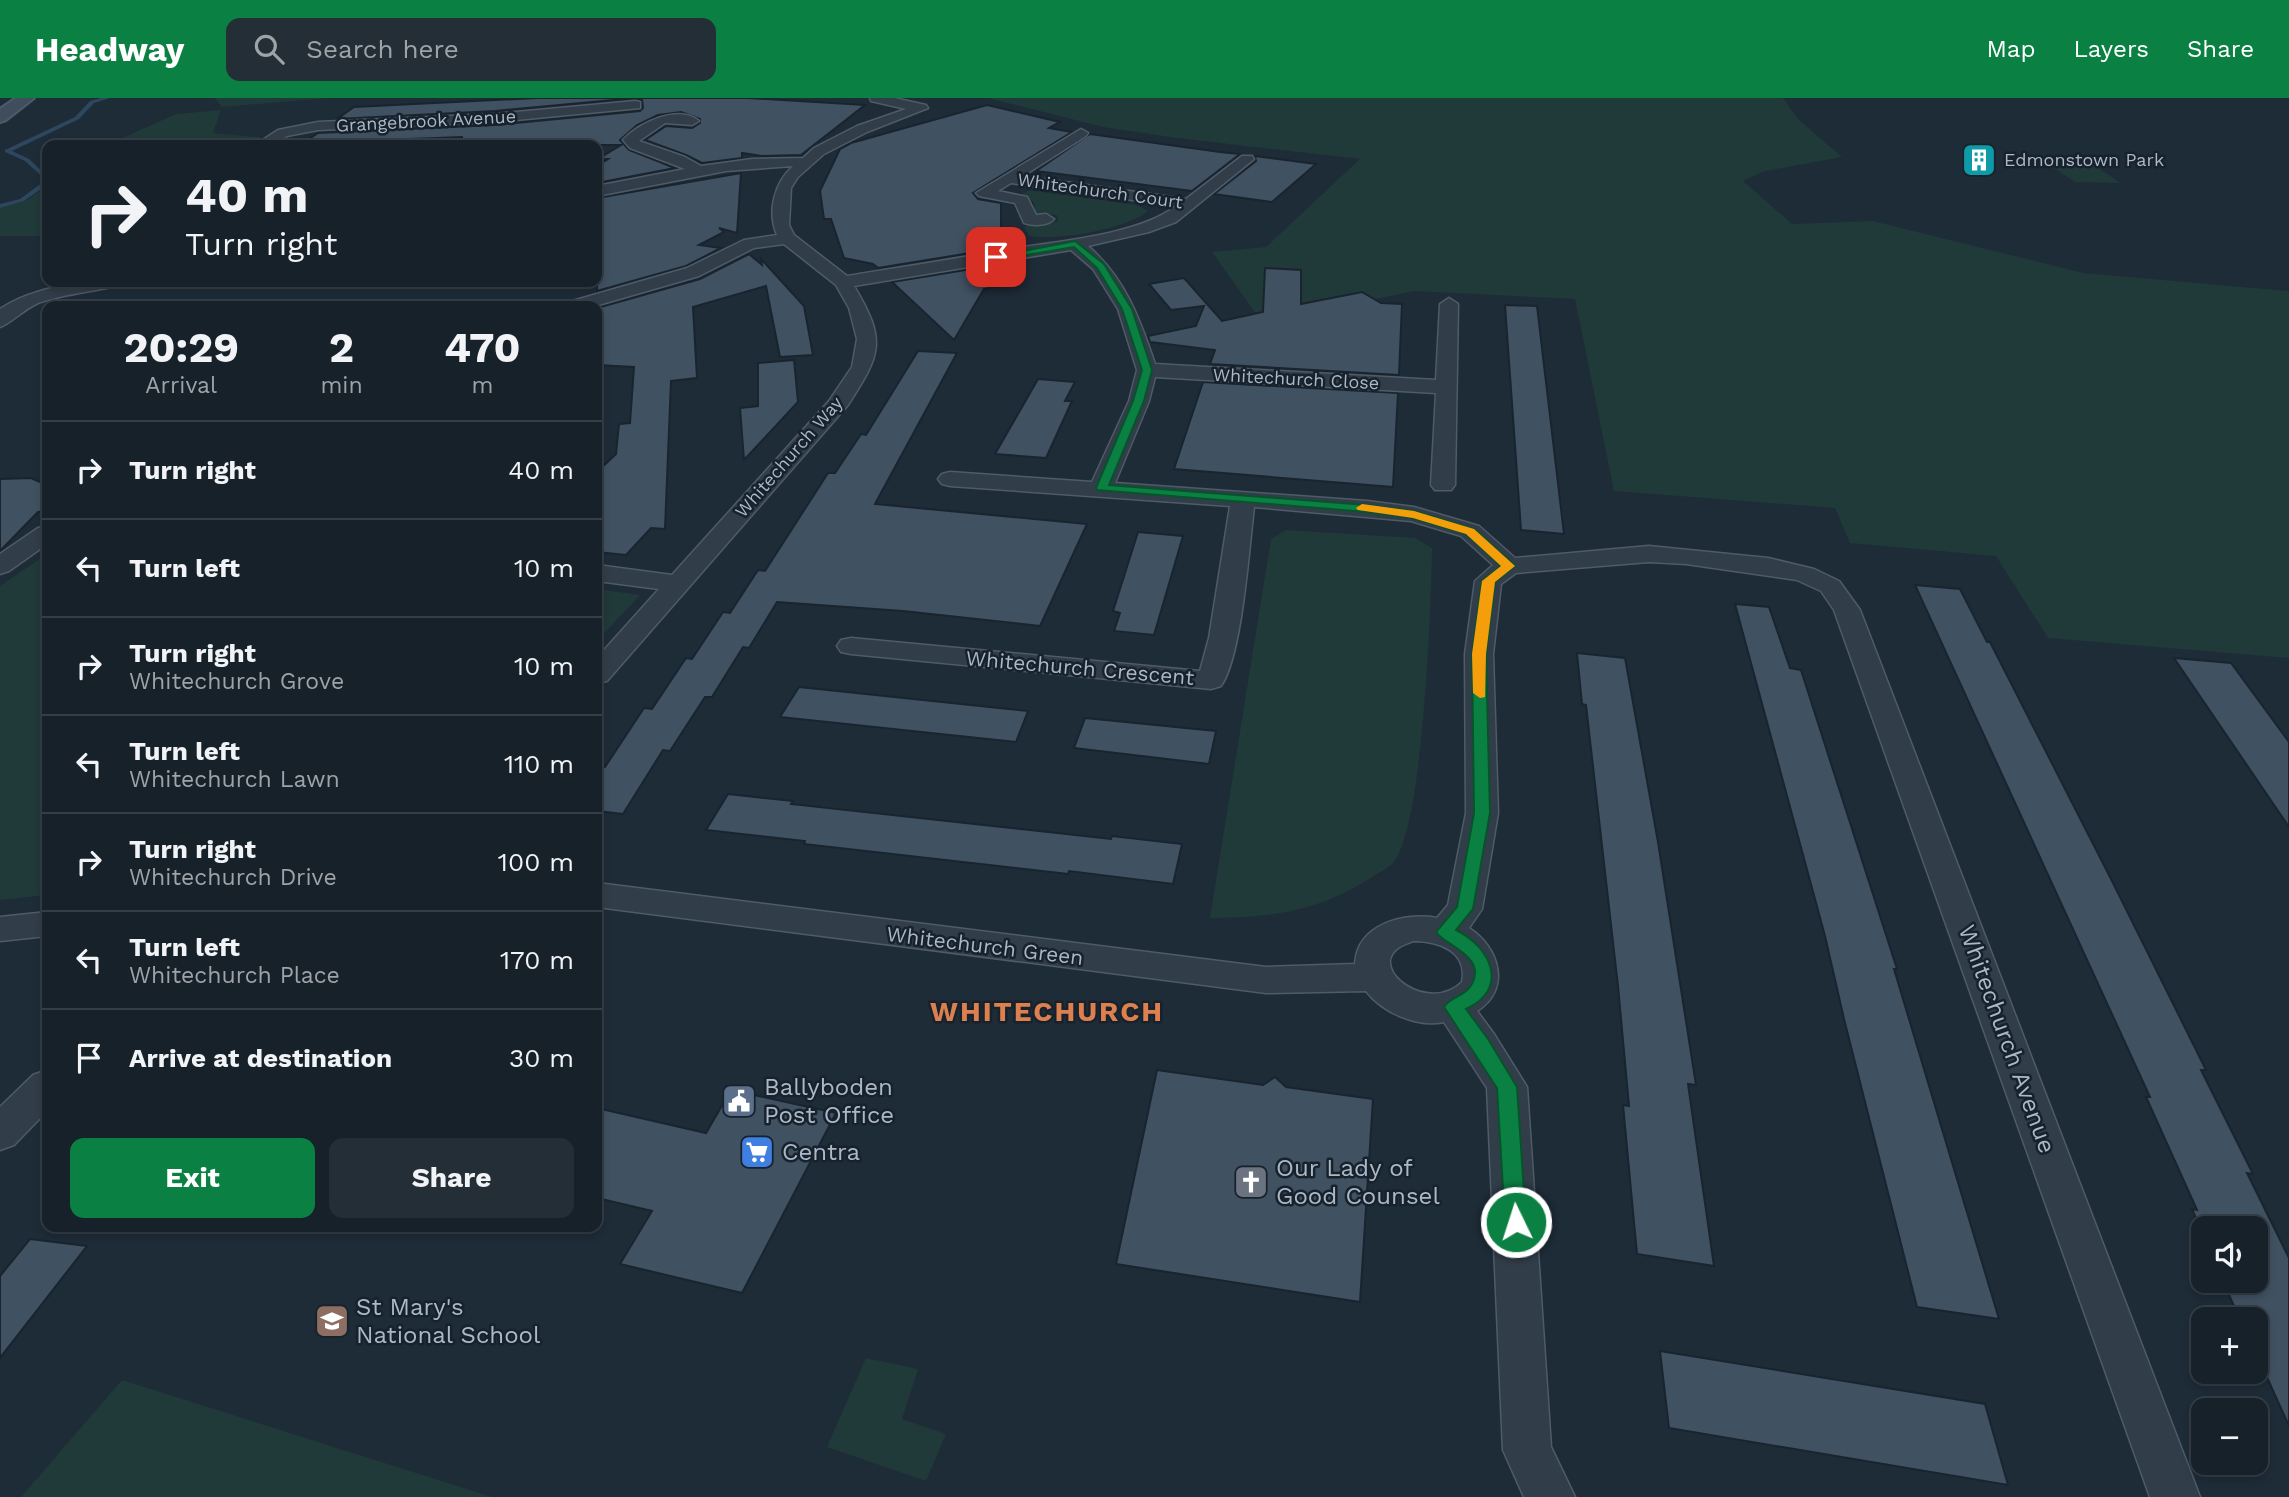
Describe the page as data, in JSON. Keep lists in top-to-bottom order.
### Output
{
  "streets": {
    "street": [
      "Grangebrook Avenue",
      "Whitechurch Court",
      "Whitechurch Close",
      "Whitechurch Way",
      "Whitechurch Crescent",
      "Whitechurch Green",
      "Whitechurch Avenue"
    ]
  },
  "districts": ["WHITECHURCH"],
  "places": {
    "building": ["Edmonstown Park"],
    "public building": ["Ballyboden Post Office"],
    "supermarket": ["Centra"],
    "church": ["Our Lady of Good Counsel"],
    "school or university": ["St Mary's National School"]
  },
  "page": {
    "header": "Headway",
    "search": "Search here",
    "nav": ["Map", "Layers", "Share"],
    "turn": ["40 m", "Turn right"],
    "eta": [
      "20:29",
      "Arrival",
      "2",
      "min",
      "470",
      "m"
    ],
    "list": [
      {
        "name": "Turn right",
        "value": "40 m"
      },
      {
        "name": "Turn left",
        "value": "10 m"
      },
      {
        "name": "Turn right",
        "note": "Whitechurch Grove",
        "value": "10 m"
      },
      {
        "name": "Turn left",
        "note": "Whitechurch Lawn",
        "value": "110 m"
      },
      {
        "name": "Turn right",
        "note": "Whitechurch Drive",
        "value": "100 m"
      },
      {
        "name": "Turn left",
        "note": "Whitechurch Place",
        "value": "170 m"
      },
      {
        "name": "Arrive at destination",
        "value": "30 m"
      }
    ],
    "buttons": ["Exit", "Share"],
    "map_buttons": ["+", "−"]
  }
}
